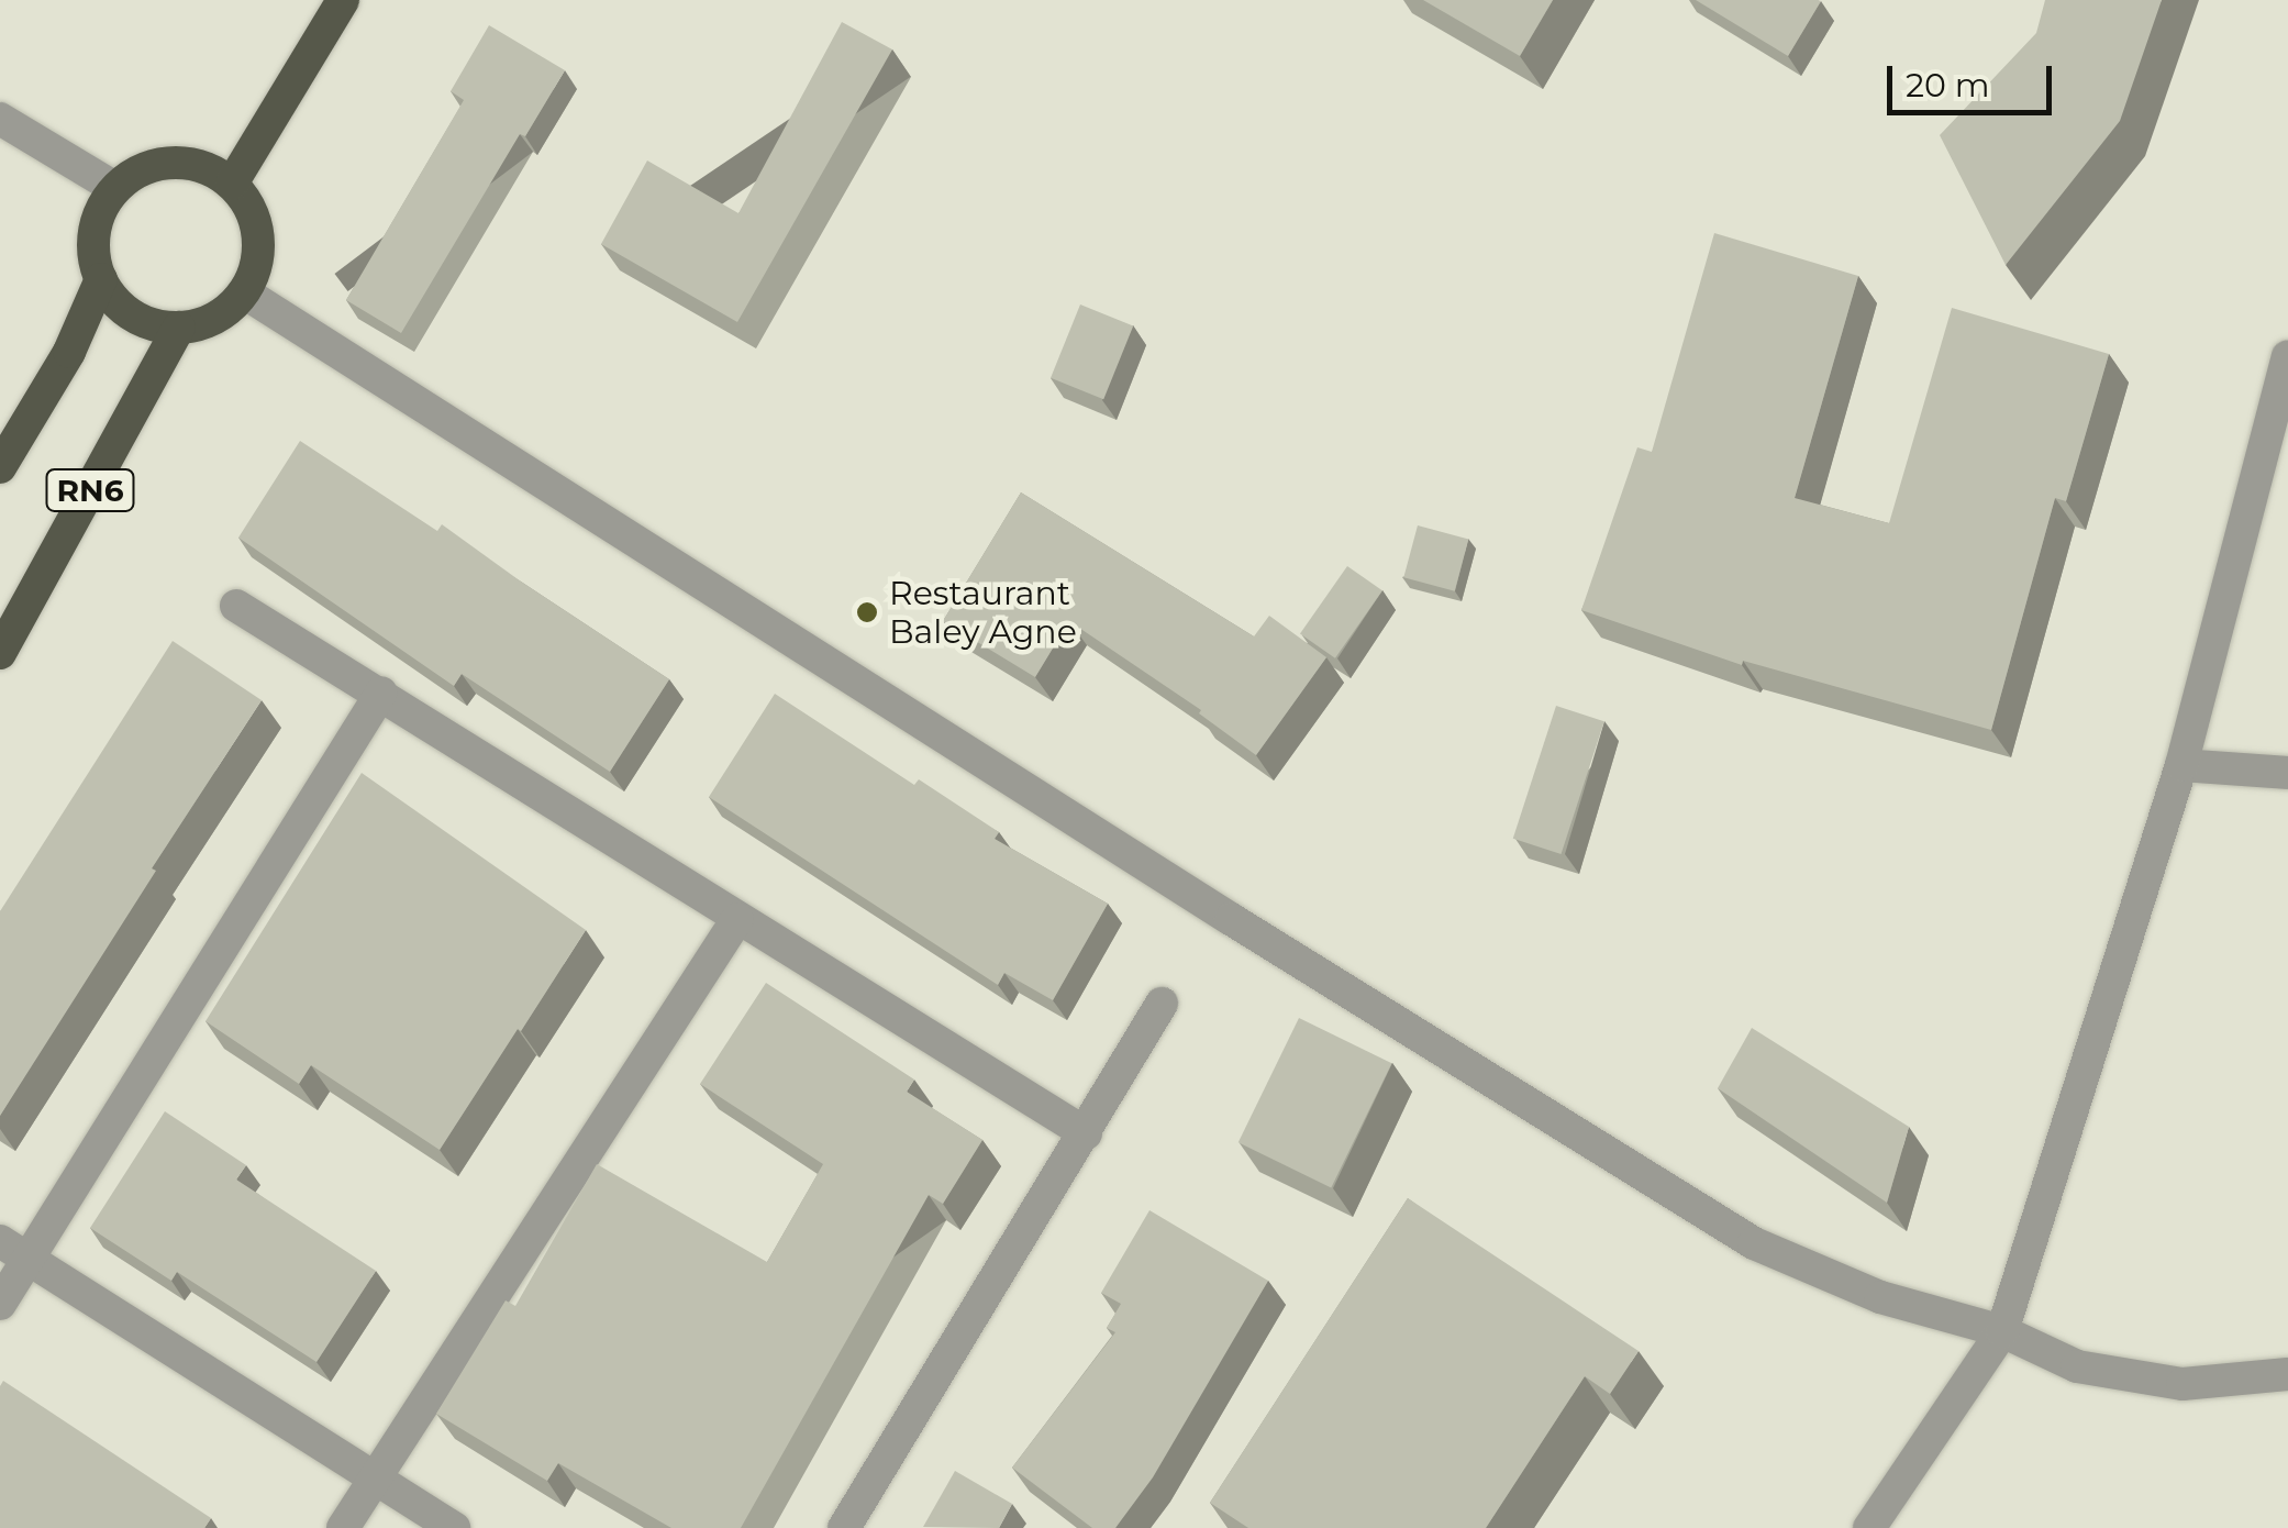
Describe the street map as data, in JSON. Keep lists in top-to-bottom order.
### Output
{
  "streets": {
    "highway": ["RN6"]
  },
  "places": ["Restaurant Baley Agne"],
  "scale_bar": "20 m"
}
